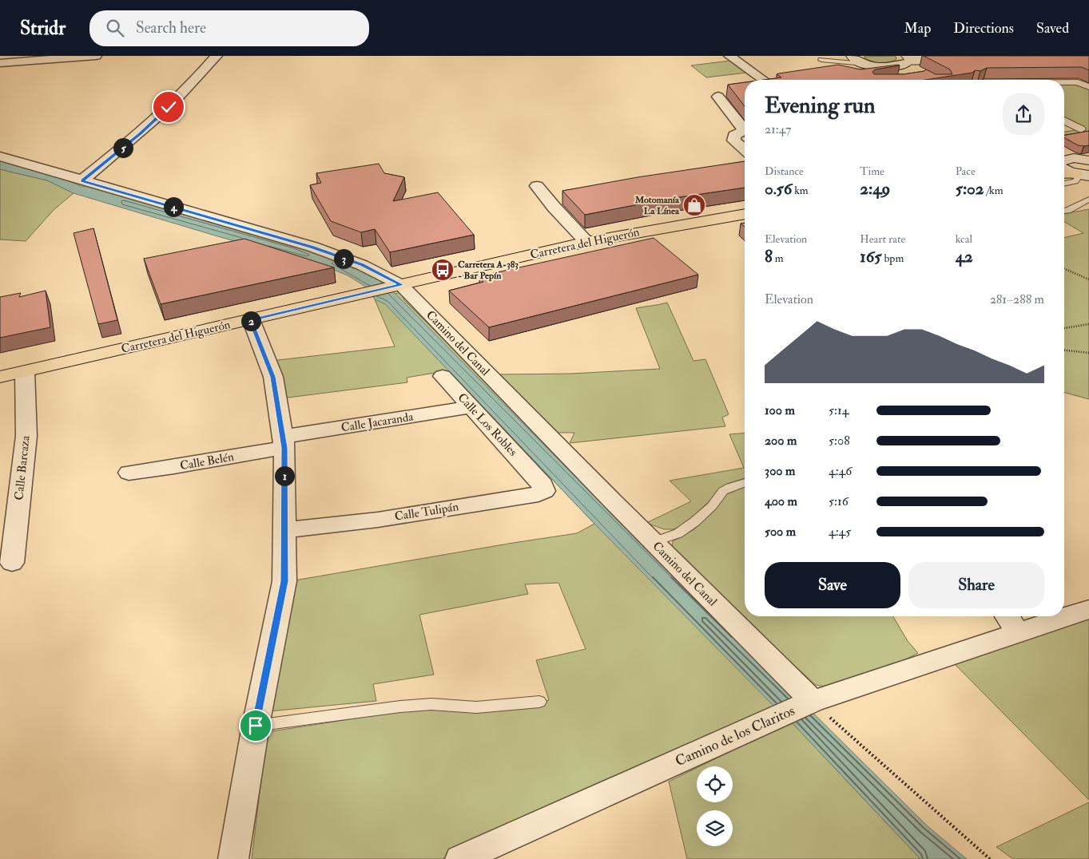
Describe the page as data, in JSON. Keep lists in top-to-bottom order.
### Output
{
  "streets": {
    "main road": ["Carretera del Higuerón"],
    "street": [
      "Camino del Canal",
      "Calle Jacaranda",
      "Calle Los Robles",
      "Calle Belén",
      "Calle Barcaza",
      "Calle Tulipán",
      "Camino de los Claritos"
    ]
  },
  "crossings": [
    ["Carretera del Higuerón", "Camino del Canal"],
    ["Carretera del Higuerón", "Calle Barcaza"],
    ["Camino del Canal", "Camino de los Claritos"],
    ["Calle Jacaranda", "Calle Los Robles"],
    ["Calle Jacaranda", "Calle Belén"],
    ["Calle Los Robles", "Calle Tulipán"]
  ],
  "places": {
    "shop": ["Motomanía La Línea"],
    "bus stop": ["Carretera A-383 - Bar Pepín"]
  },
  "page": {
    "header": "Stridr",
    "search": "Search here",
    "nav": ["Map", "Directions", "Saved"],
    "heading": ["Evening run", "21:47"],
    "pins": [
      "5",
      "4",
      "3",
      "2",
      "1"
    ],
    "stats": [
      ["Distance", "0.56 km"],
      ["Time", "2:49"],
      ["Pace", "5:02 /km"],
      ["Elevation", "8 m"],
      ["Heart rate", "165 bpm"],
      ["kcal", "42"]
    ],
    "chart": ["Elevation", "281–288 m"],
    "list": [
      {
        "name": "100 m",
        "note": "5:14"
      },
      {
        "name": "200 m",
        "note": "5:08"
      },
      {
        "name": "300 m",
        "note": "4:46"
      },
      {
        "name": "400 m",
        "note": "5:16"
      },
      {
        "name": "500 m",
        "note": "4:45"
      }
    ],
    "buttons": ["Save", "Share"]
  }
}
